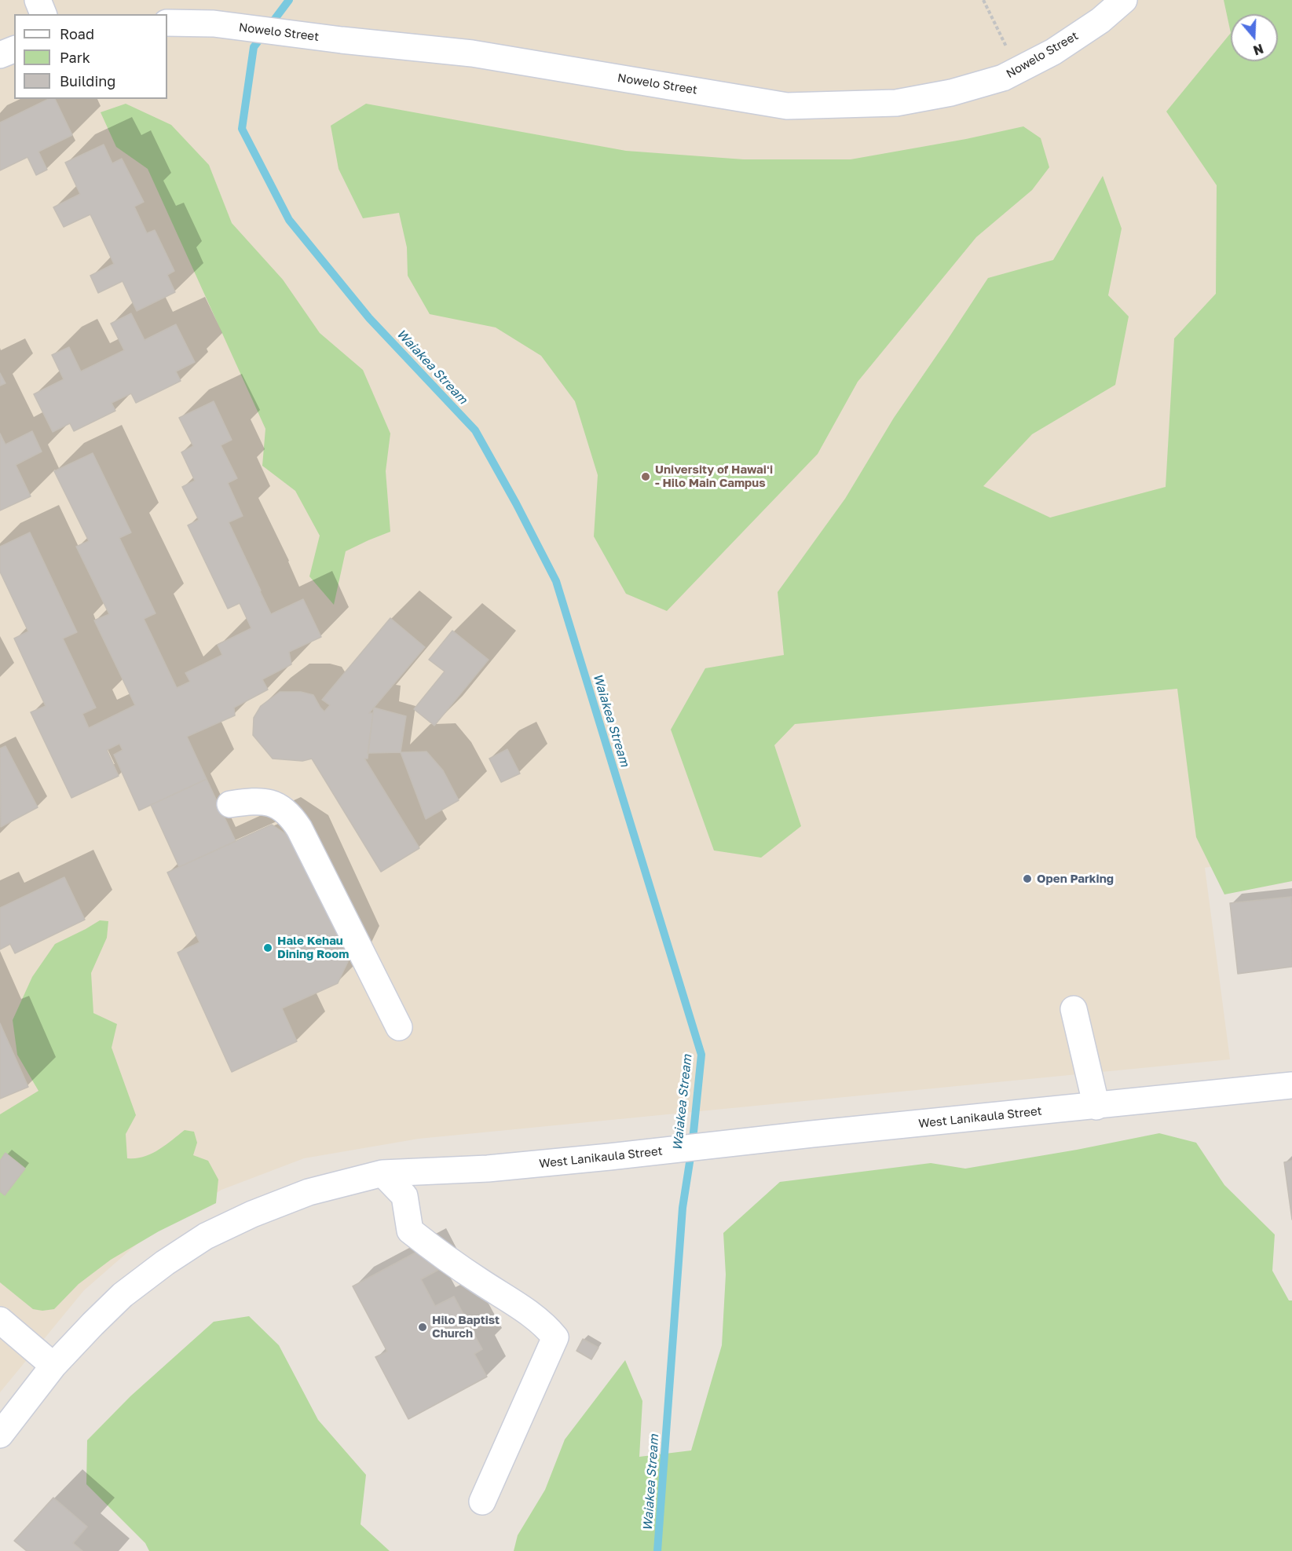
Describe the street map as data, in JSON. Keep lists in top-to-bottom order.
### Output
{
  "streets": {
    "street": ["Nowelo Street", "West Lanikaula Street"]
  },
  "water": ["Waiakea Stream"],
  "places": [
    "University of Hawaiʻi - Hilo Main Campus",
    "Open Parking",
    "Hale Kehau Dining Room",
    "Hilo Baptist Church"
  ],
  "legend": ["Road", "Park", "Building"],
  "north": "bottom"
}
